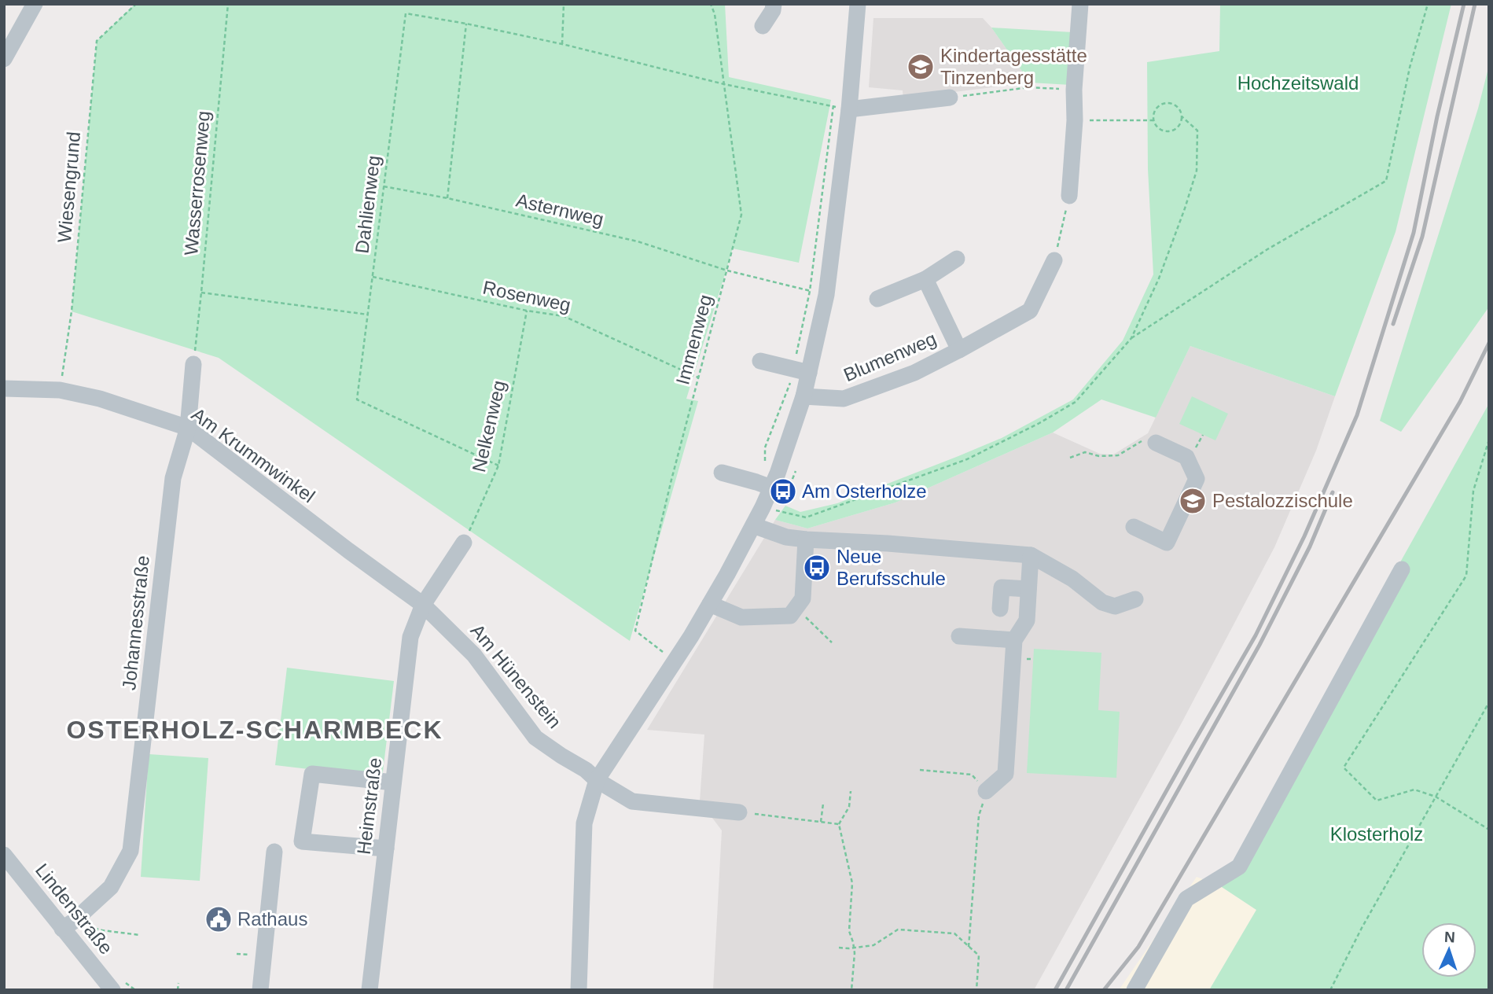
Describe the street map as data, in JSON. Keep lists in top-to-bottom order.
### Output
{
  "streets": {
    "street": [
      "Blumenweg",
      "Am Krummwinkel",
      "Johannesstraße",
      "Am Hünenstein",
      "Heimstraße",
      "Lindenstraße"
    ],
    "path": [
      "Wasserrosenweg",
      "Wiesengrund",
      "Dahlienweg",
      "Asternweg",
      "Rosenweg",
      "Immenweg",
      "Nelkenweg"
    ]
  },
  "crossings": [
    ["Wasserrosenweg", "Johannesstraße"],
    ["Wiesengrund", "Am Krummwinkel"],
    ["Dahlienweg", "Asternweg"],
    ["Dahlienweg", "Rosenweg"],
    ["Dahlienweg", "Nelkenweg"],
    ["Asternweg", "Immenweg"],
    ["Rosenweg", "Immenweg"],
    ["Rosenweg", "Nelkenweg"],
    ["Nelkenweg", "Heimstraße"],
    ["Am Krummwinkel", "Johannesstraße"],
    ["Am Krummwinkel", "Am Hünenstein"],
    ["Am Krummwinkel", "Heimstraße"],
    ["Johannesstraße", "Lindenstraße"],
    ["Am Hünenstein", "Heimstraße"]
  ],
  "districts": ["OSTERHOLZ-SCHARMBECK"],
  "parks": ["Hochzeitswald", "Klosterholz"],
  "places": {
    "school or university": ["Kindertagesstätte Tinzenberg", "Pestalozzischule"],
    "bus stop": ["Am Osterholze", "Neue Berufsschule"],
    "public building": ["Rathaus"]
  },
  "north": "top"
}
